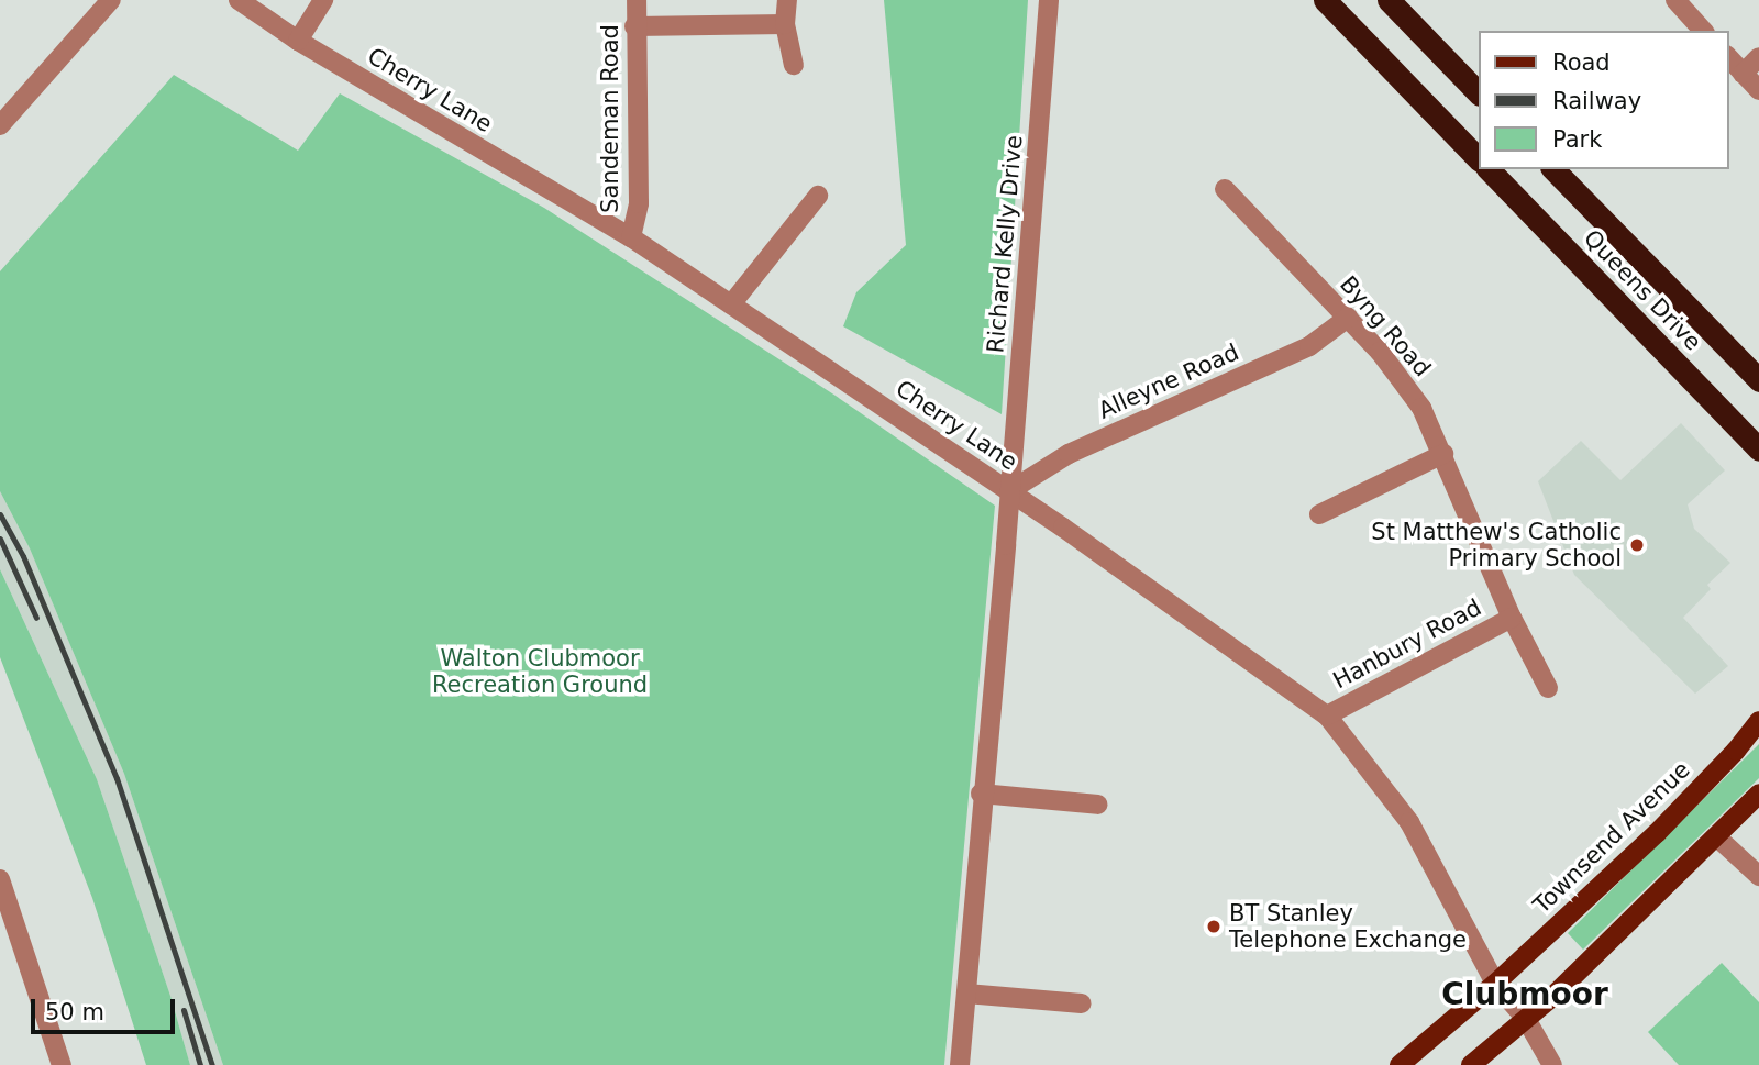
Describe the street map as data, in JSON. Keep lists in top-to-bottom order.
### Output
{
  "streets": {
    "highway": ["Queens Drive"],
    "main road": ["Townsend Avenue"],
    "street": [
      "Cherry Lane",
      "Sandeman Road",
      "Richard Kelly Drive",
      "Byng Road",
      "Alleyne Road",
      "Hanbury Road"
    ]
  },
  "crossings": [
    ["Cherry Lane", "Sandeman Road"],
    ["Cherry Lane", "Richard Kelly Drive"],
    ["Cherry Lane", "Alleyne Road"],
    ["Cherry Lane", "Hanbury Road"],
    ["Cherry Lane", "Townsend Avenue"],
    ["Richard Kelly Drive", "Alleyne Road"],
    ["Byng Road", "Alleyne Road"],
    ["Byng Road", "Hanbury Road"]
  ],
  "districts": ["Clubmoor"],
  "parks": ["Walton Clubmoor Recreation Ground"],
  "places": ["St Matthew's Catholic Primary School", "BT Stanley Telephone Exchange"],
  "legend": ["Road", "Railway", "Park"],
  "scale_bar": "50 m"
}
